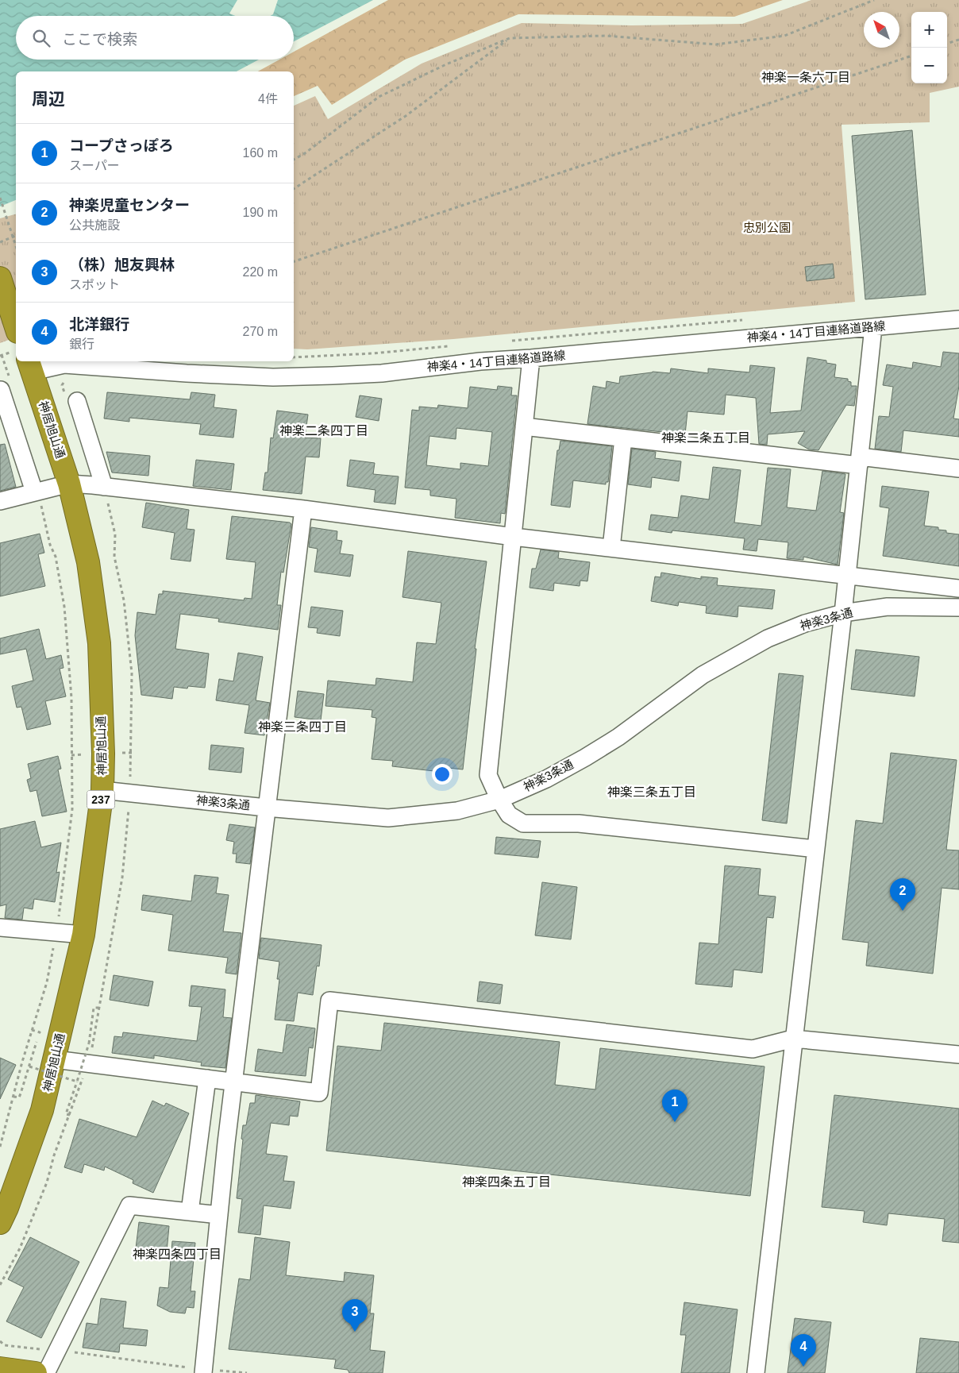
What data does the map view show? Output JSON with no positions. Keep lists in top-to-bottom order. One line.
{"streets":{"highway":["神居旭山通","237"],"street":["神楽4・14丁目連絡道路線","神楽3条通"]},"crossings":[["神楽4・14丁目連絡道路線","神居旭山通"],["神居旭山通","神楽3条通"]],"districts":["神楽一条六丁目","神楽二条四丁目","神楽二条五丁目","神楽三条四丁目","神楽三条五丁目","神楽四条五丁目","神楽四条四丁目"],"parks":["忠別公園"],"north":"top left","page":{"map_buttons":["+","−"],"search":"ここで検索","heading":["周辺","4件"],"list":[{"mark":"1","name":"コープさっぽろ","note":"スーパー","value":"160 m"},{"mark":"2","name":"神楽児童センター","note":"公共施設","value":"190 m"},{"mark":"3","name":"（株）旭友興林","note":"スポット","value":"220 m"},{"mark":"4","name":"北洋銀行","note":"銀行","value":"270 m"}],"pins":["2","1","3","4"]}}
